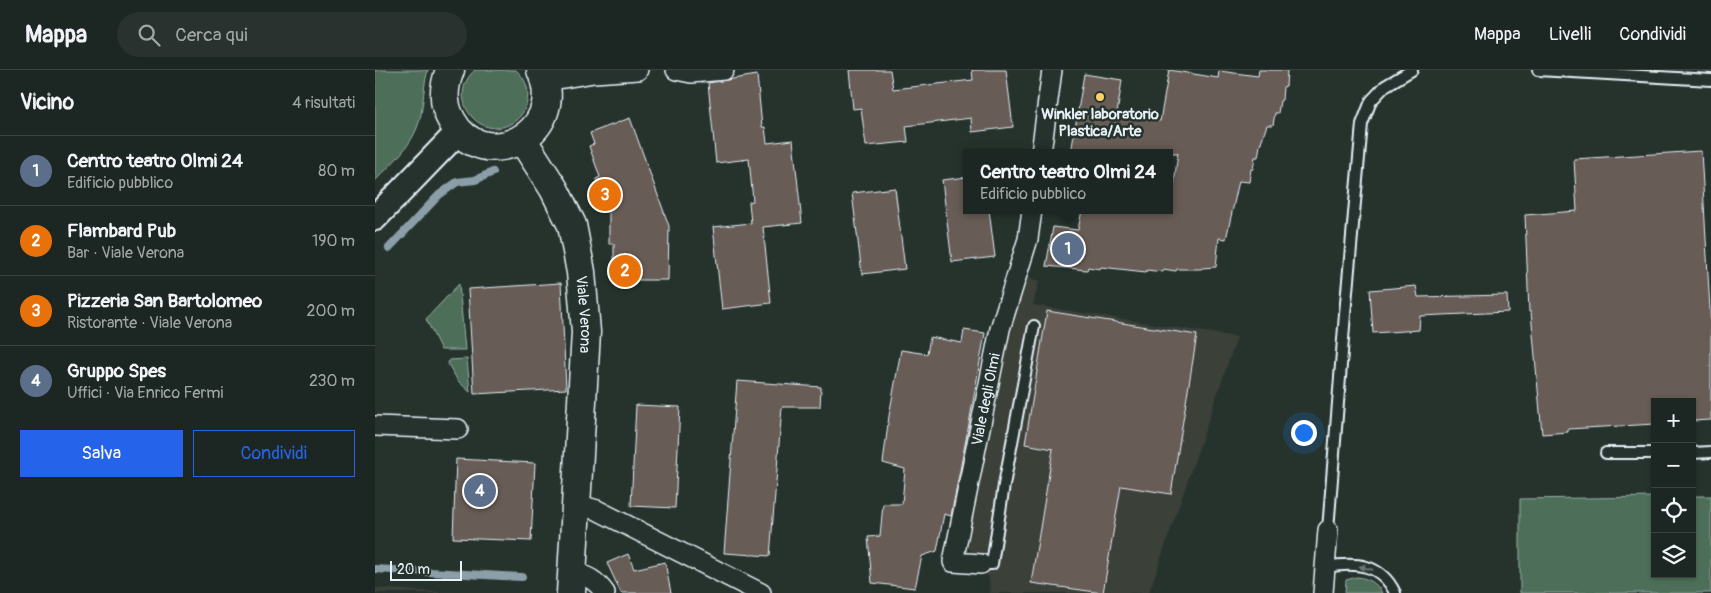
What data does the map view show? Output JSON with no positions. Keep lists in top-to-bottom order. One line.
{"streets":{"main road":["Viale Verona"],"street":["Viale degli Olmi"]},"places":["Winkler laboratorio Plastica/Arte"],"scale_bar":"20 m","page":{"header":"Mappa","search":"Cerca qui","nav":["Mappa","Livelli","Condividi"],"heading":["Vicino","4 risultati"],"list":[{"mark":"1","name":"Centro teatro Olmi 24","note":"Edificio pubblico","value":"80 m"},{"mark":"2","name":"Flambard Pub","note":"Bar · Viale Verona","value":"190 m"},{"mark":"3","name":"Pizzeria San Bartolomeo","note":"Ristorante · Viale Verona","value":"200 m"},{"mark":"4","name":"Gruppo Spes","note":"Uffici · Via Enrico Fermi","value":"230 m"}],"popup":["Centro teatro Olmi 24","Edificio pubblico"],"pins":["3","1","2","4"],"map_buttons":["+","−"],"buttons":["Salva","Condividi"],"scale":"20 m"}}
